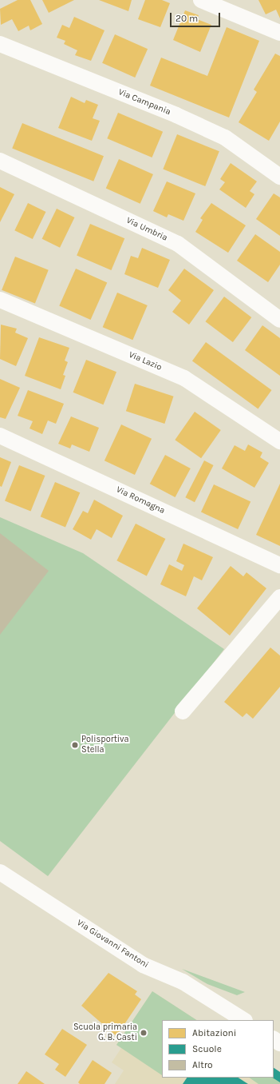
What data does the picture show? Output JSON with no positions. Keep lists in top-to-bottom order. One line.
{"streets":{"street":["Via Campania","Via Umbria","Via Lazio","Via Romagna","Via Giovanni Fantoni"]},"places":["Polisportiva Stella","Scuola primaria G. B. Casti"],"legend":["Abitazioni","Scuole","Altro"],"scale_bar":"20 m"}
